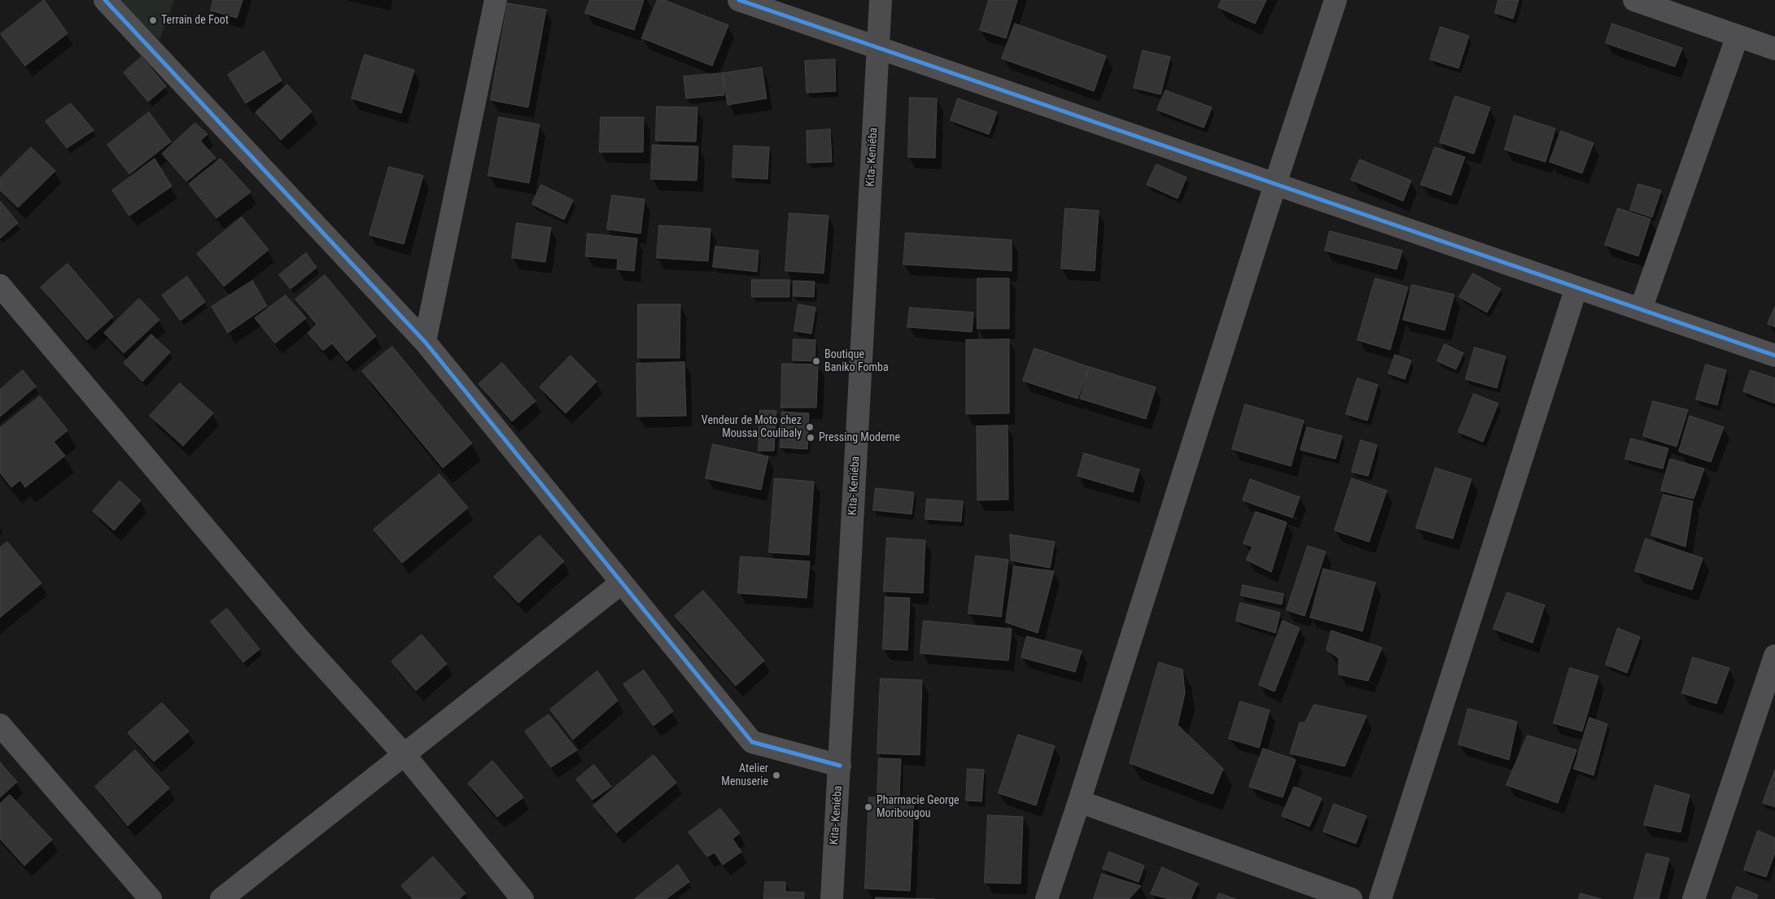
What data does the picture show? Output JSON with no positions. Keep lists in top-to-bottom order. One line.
{"streets":{"main road":["Kita- Keniéba"]},"places":["Terrain de Foot","Boutique Baniko Fomba","Vendeur de Moto chez Moussa Coulibaly","Pressing Moderne","Atelier Menuserie","Pharmacie George Moribougou"]}
